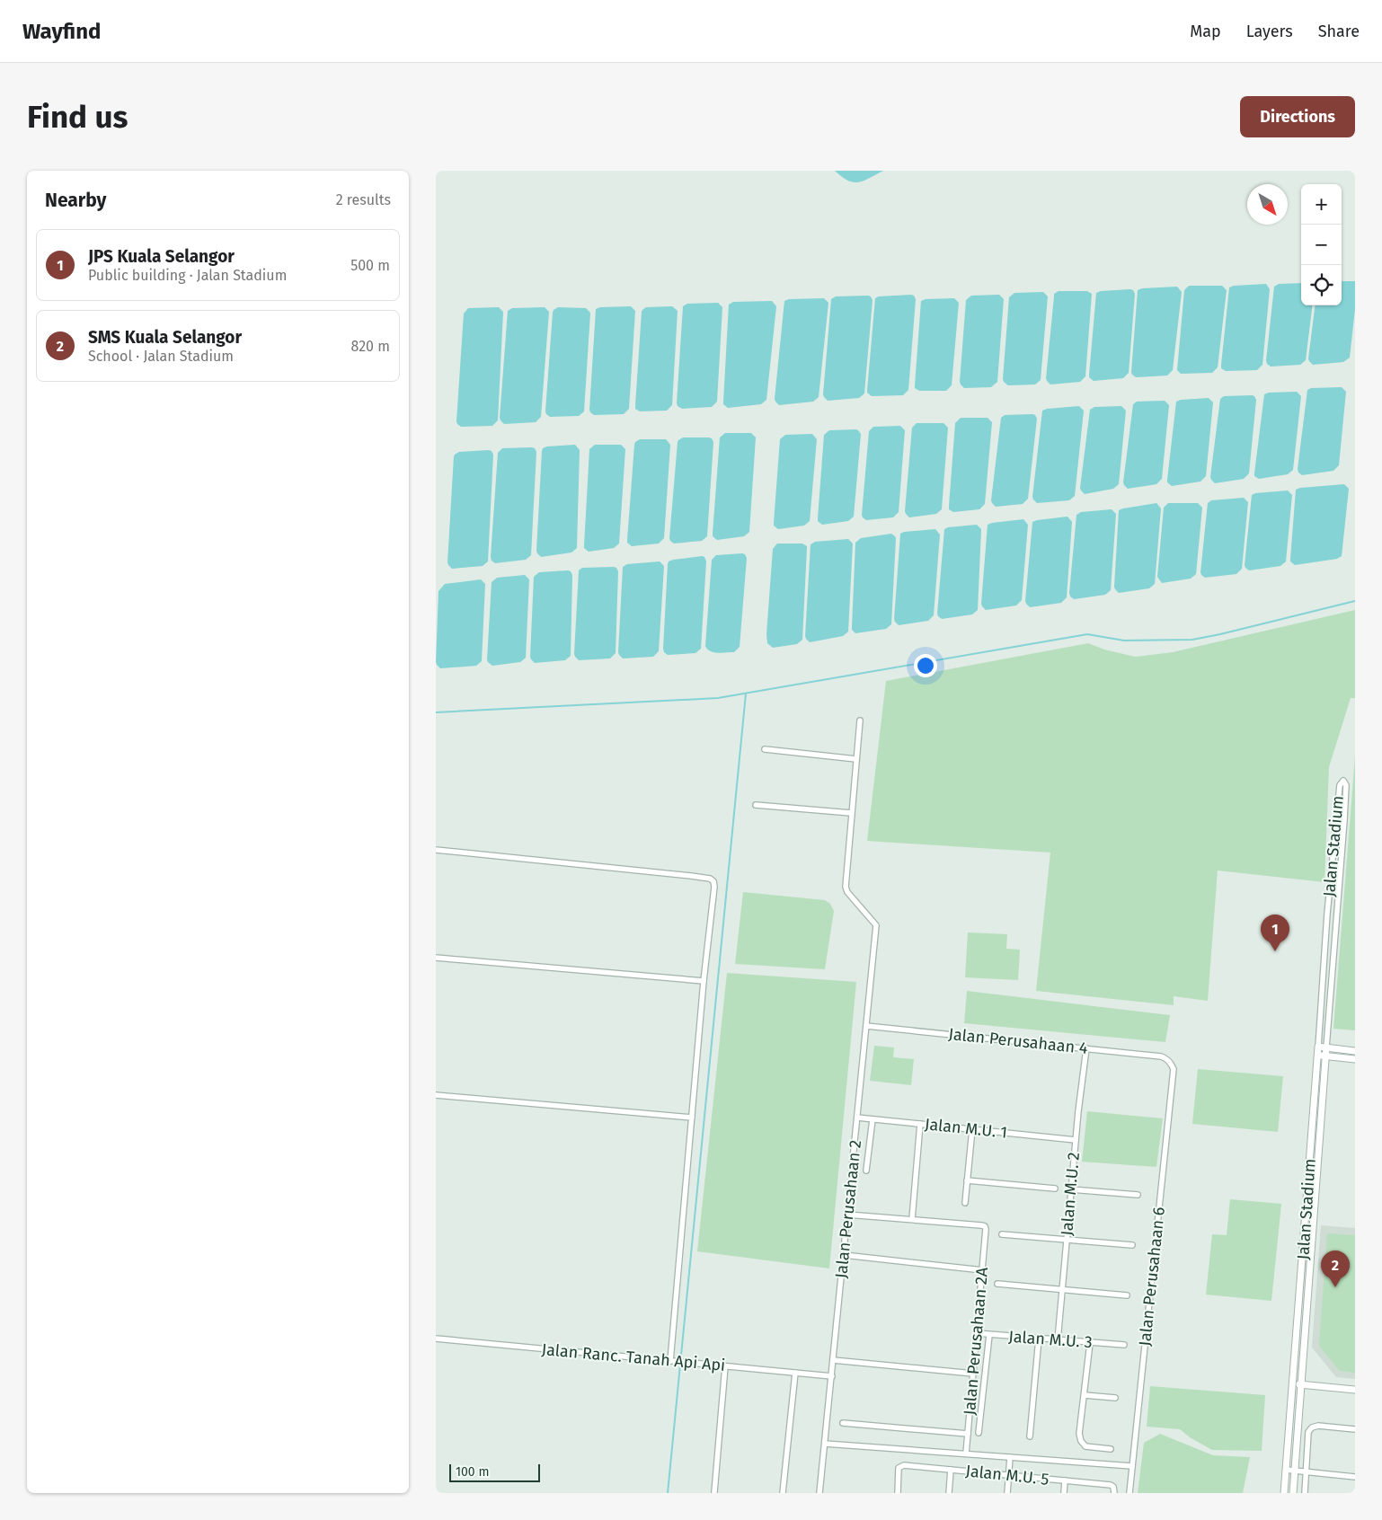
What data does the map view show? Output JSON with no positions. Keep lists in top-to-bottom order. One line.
{"streets":{"street":["Jalan Stadium","Jalan Perusahaan 4","Jalan M.U. 1","Jalan M.U. 2","Jalan Perusahaan 2","Jalan Perusahaan 6","Jalan M.U. 3","Jalan Perusahaan 2A","Jalan Ranc. Tanah Api Api","Jalan M.U. 5"]},"crossings":[["Jalan Perusahaan 4","Jalan M.U. 2"],["Jalan Perusahaan 4","Jalan Perusahaan 2"],["Jalan Perusahaan 4","Jalan Perusahaan 6"],["Jalan M.U. 1","Jalan M.U. 2"],["Jalan M.U. 1","Jalan Perusahaan 2"],["Jalan M.U. 2","Jalan M.U. 3"],["Jalan Perusahaan 2","Jalan Ranc. Tanah Api Api"],["Jalan M.U. 3","Jalan Perusahaan 2A"]],"scale_bar":"100 m","north":"bottom right","page":{"header":"Wayfind","nav":["Map","Layers","Share"],"buttons":"Directions","title":"Find us","heading":["Nearby","2 results"],"map_buttons":["+","−"],"list":[{"mark":"1","name":"JPS Kuala Selangor","note":"Public building · Jalan Stadium","value":"500 m"},{"mark":"2","name":"SMS Kuala Selangor","note":"School · Jalan Stadium","value":"820 m"}],"pins":["1","2"],"scale":"100 m"}}
